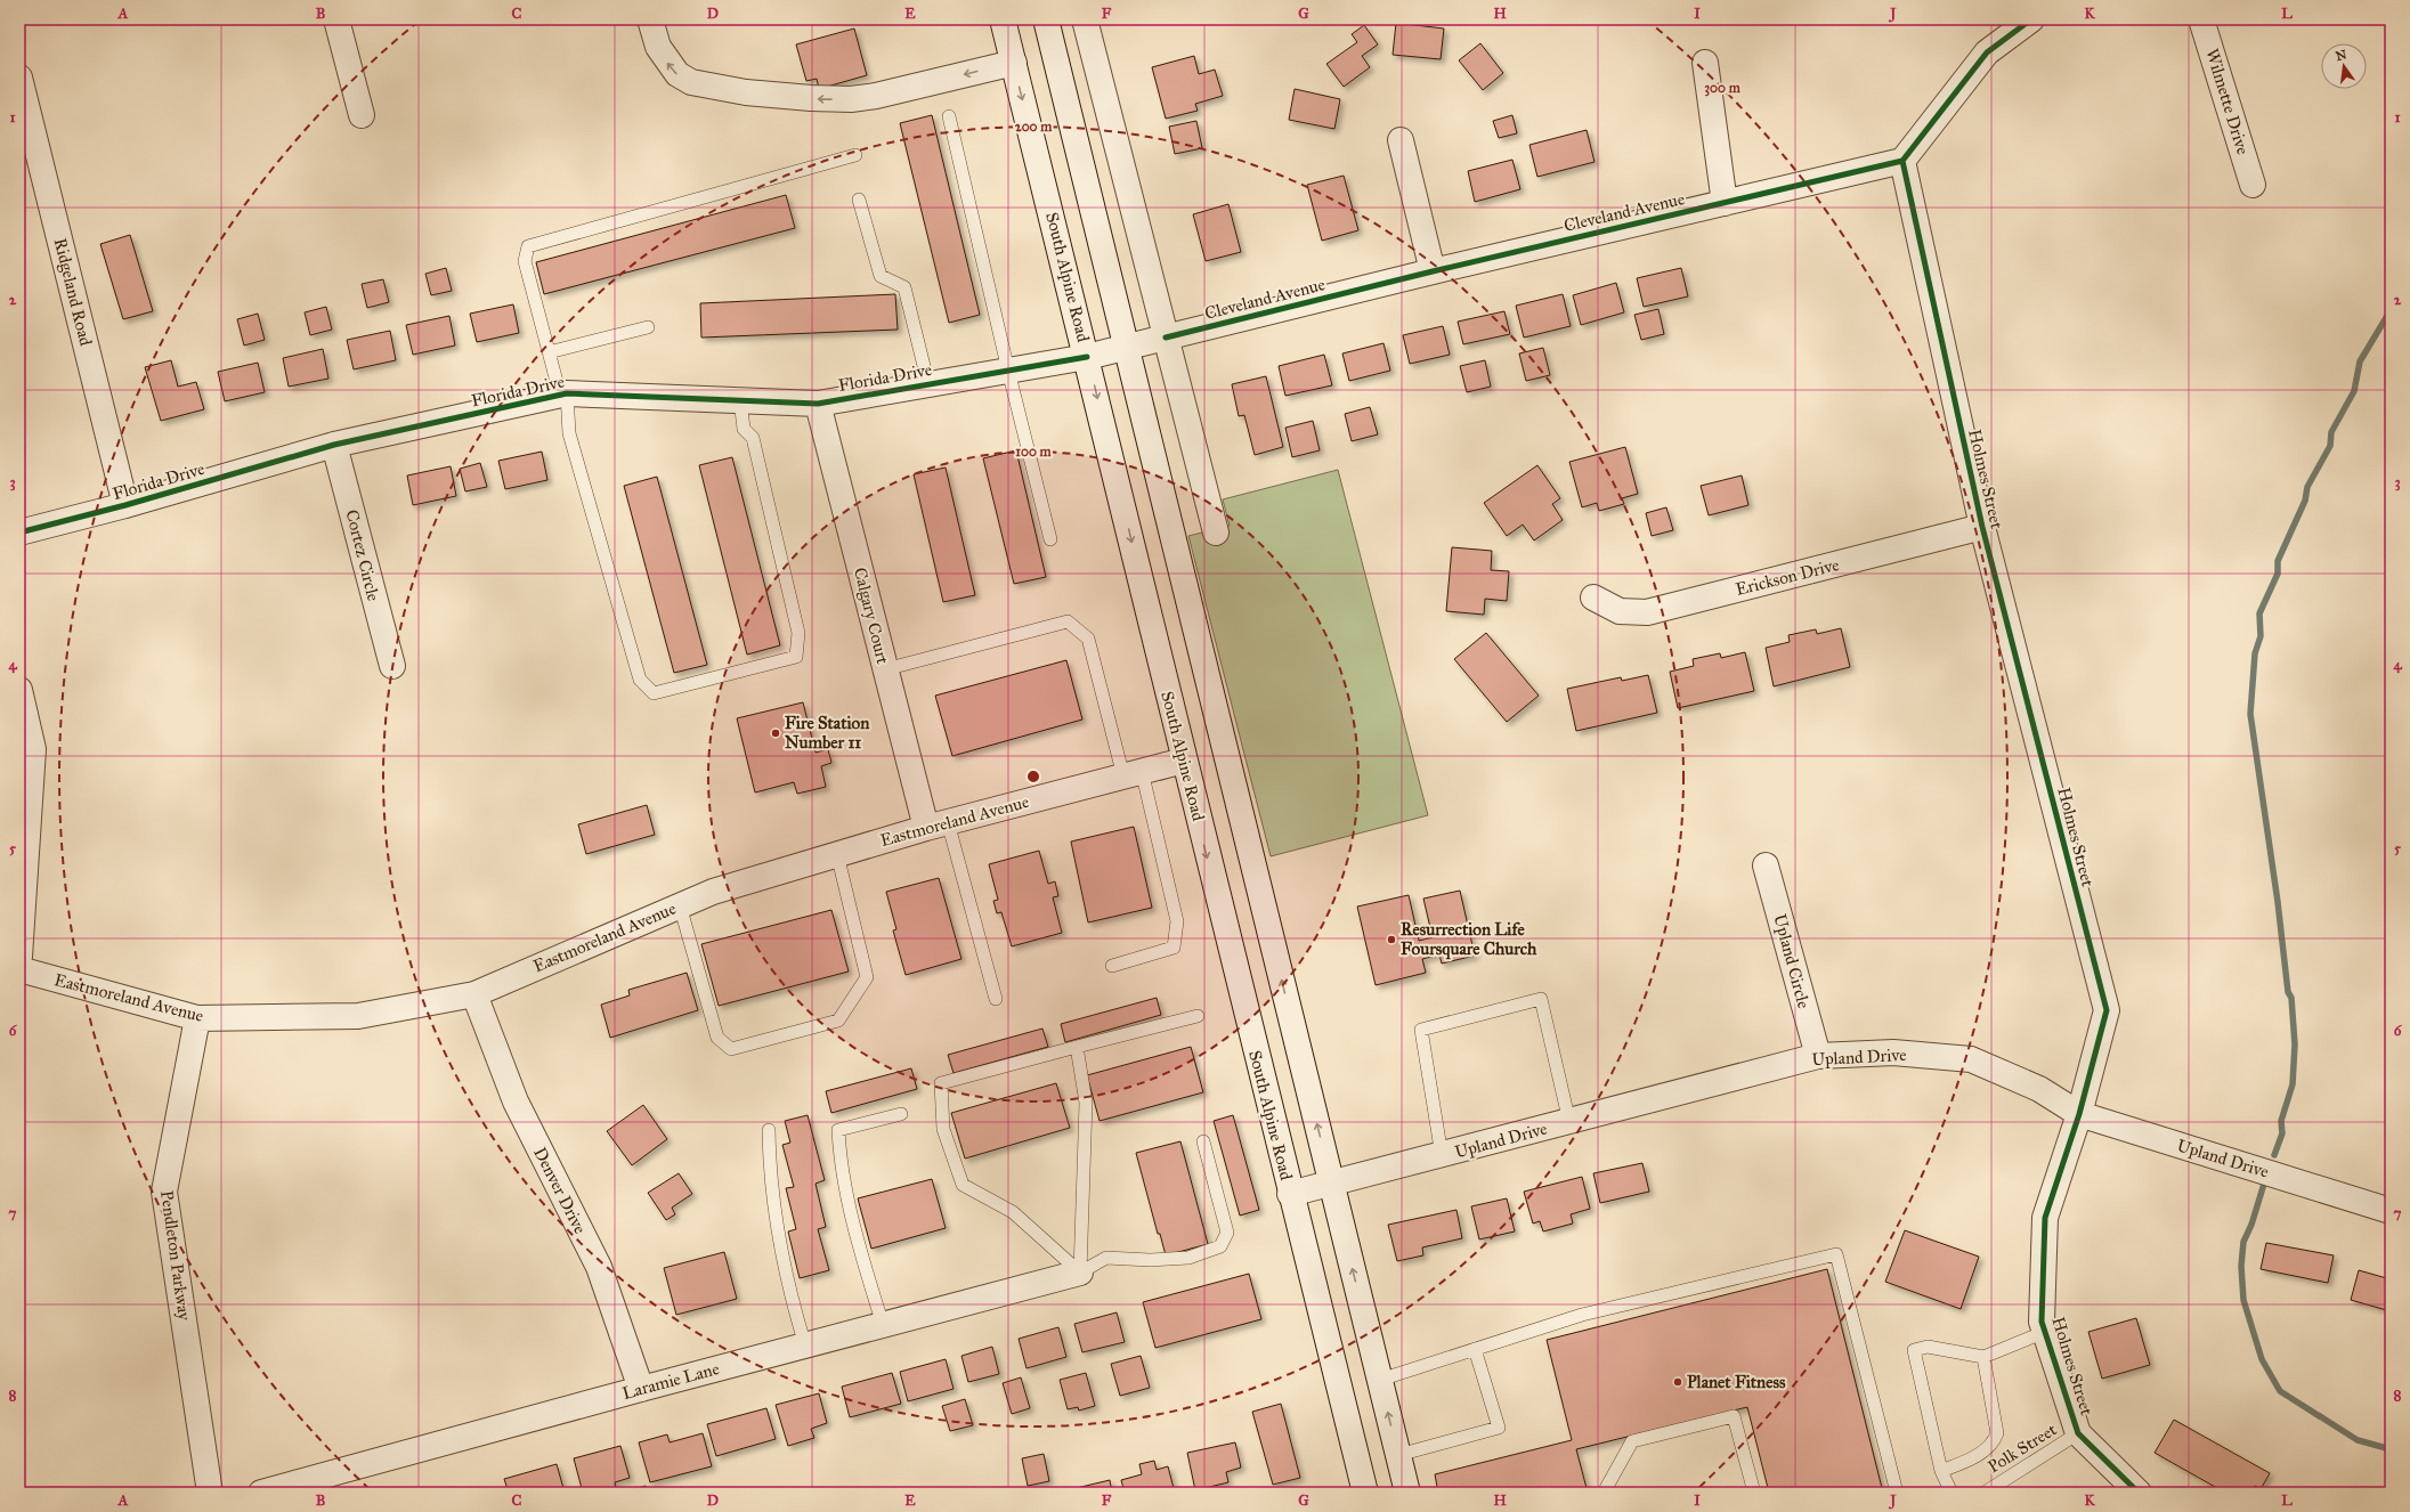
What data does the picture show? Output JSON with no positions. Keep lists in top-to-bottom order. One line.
{"streets":{"street":["Wilmette Drive","Cleveland Avenue","South Alpine Road","Ridgeland Road","Florida Drive","Holmes Street","Cortez Circle","Erickson Drive","Calgary Court","Eastmoreland Avenue","Upland Circle","Upland Drive","Denver Drive","Pendleton Parkway","Laramie Lane"],"lane":["Polk Street"]},"crossings":[["Cleveland Avenue","South Alpine Road"],["Cleveland Avenue","Florida Drive"],["Cleveland Avenue","Holmes Street"],["South Alpine Road","Florida Drive"],["South Alpine Road","Eastmoreland Avenue"],["South Alpine Road","Upland Drive"],["Ridgeland Road","Florida Drive"],["Florida Drive","Cortez Circle"],["Florida Drive","Calgary Court"],["Holmes Street","Erickson Drive"],["Holmes Street","Upland Drive"],["Holmes Street","Polk Street"],["Calgary Court","Eastmoreland Avenue"],["Eastmoreland Avenue","Denver Drive"],["Eastmoreland Avenue","Pendleton Parkway"],["Upland Circle","Upland Drive"],["Denver Drive","Laramie Lane"]],"places":["Fire Station Number 11","Resurrection Life Foursquare Church","Planet Fitness"],"north":"top","grid":{"columns":["A","B","C","D","E","F","G","H","I","J","K","L"],"rows":["1","2","3","4","5","6","7","8"]},"rings":["300 m","200 m","100 m"]}
